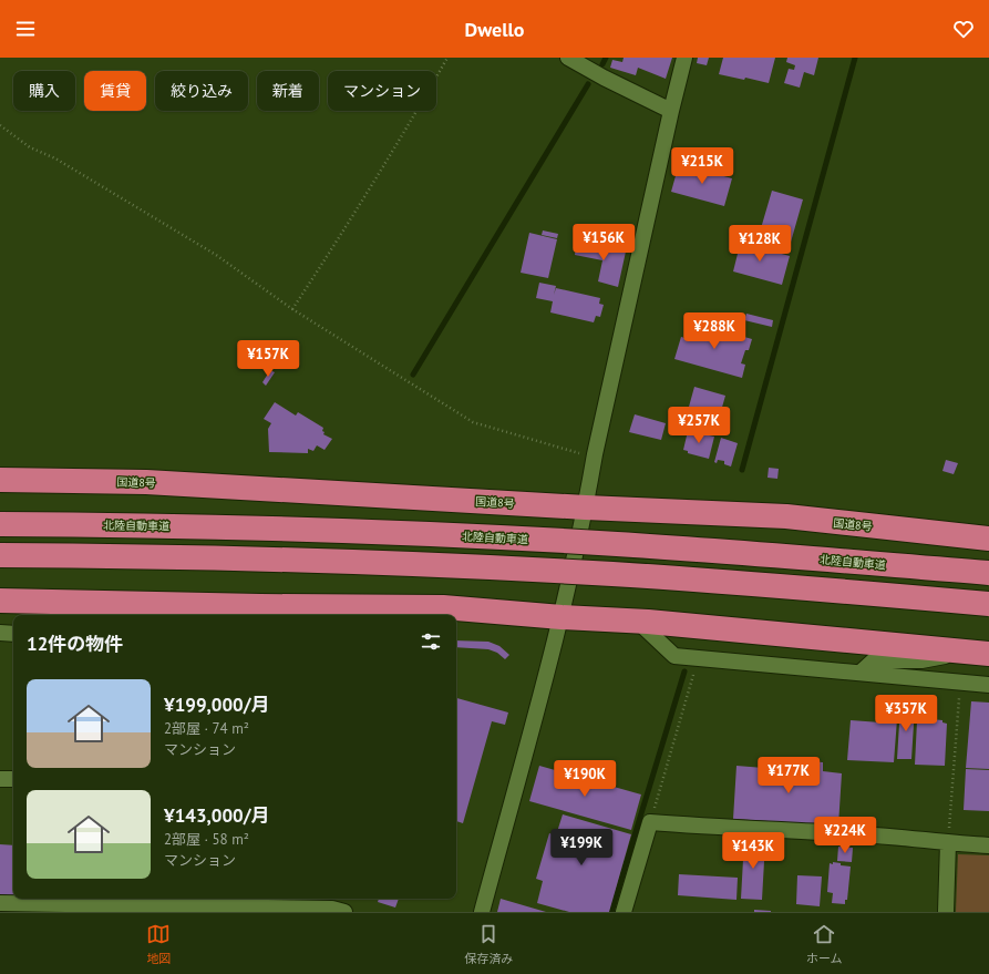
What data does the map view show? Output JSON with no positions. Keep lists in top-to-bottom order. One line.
{"streets":{"highway":["国道8号","北陸自動車道"]},"page":{"header":"Dwello","chip":["購入","賃貸","絞り込み","新着","マンション"],"price":["¥215K","¥156K","¥128K","¥288K","¥157K","¥257K","¥357K","¥177K","¥190K","¥224K","¥199K","¥143K"],"heading":"12件の物件","list":[{"name":"¥199,000/月","note":"2部屋 · 74 m² · マンション"},{"name":"¥143,000/月","note":"2部屋 · 58 m² · マンション"}],"tabs":["地図","保存済み","ホーム"]}}
